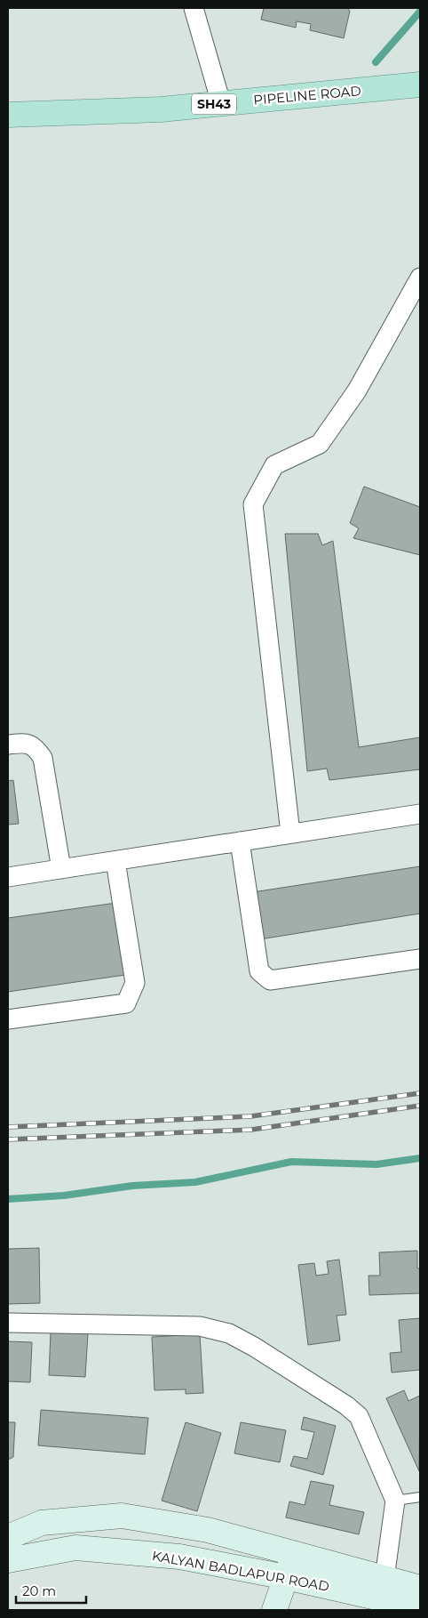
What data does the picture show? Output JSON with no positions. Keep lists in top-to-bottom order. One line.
{"streets":{"main road":["PIPELINE ROAD","SH43","KALYAN BADLAPUR ROAD"]},"scale_bar":"20 m"}
